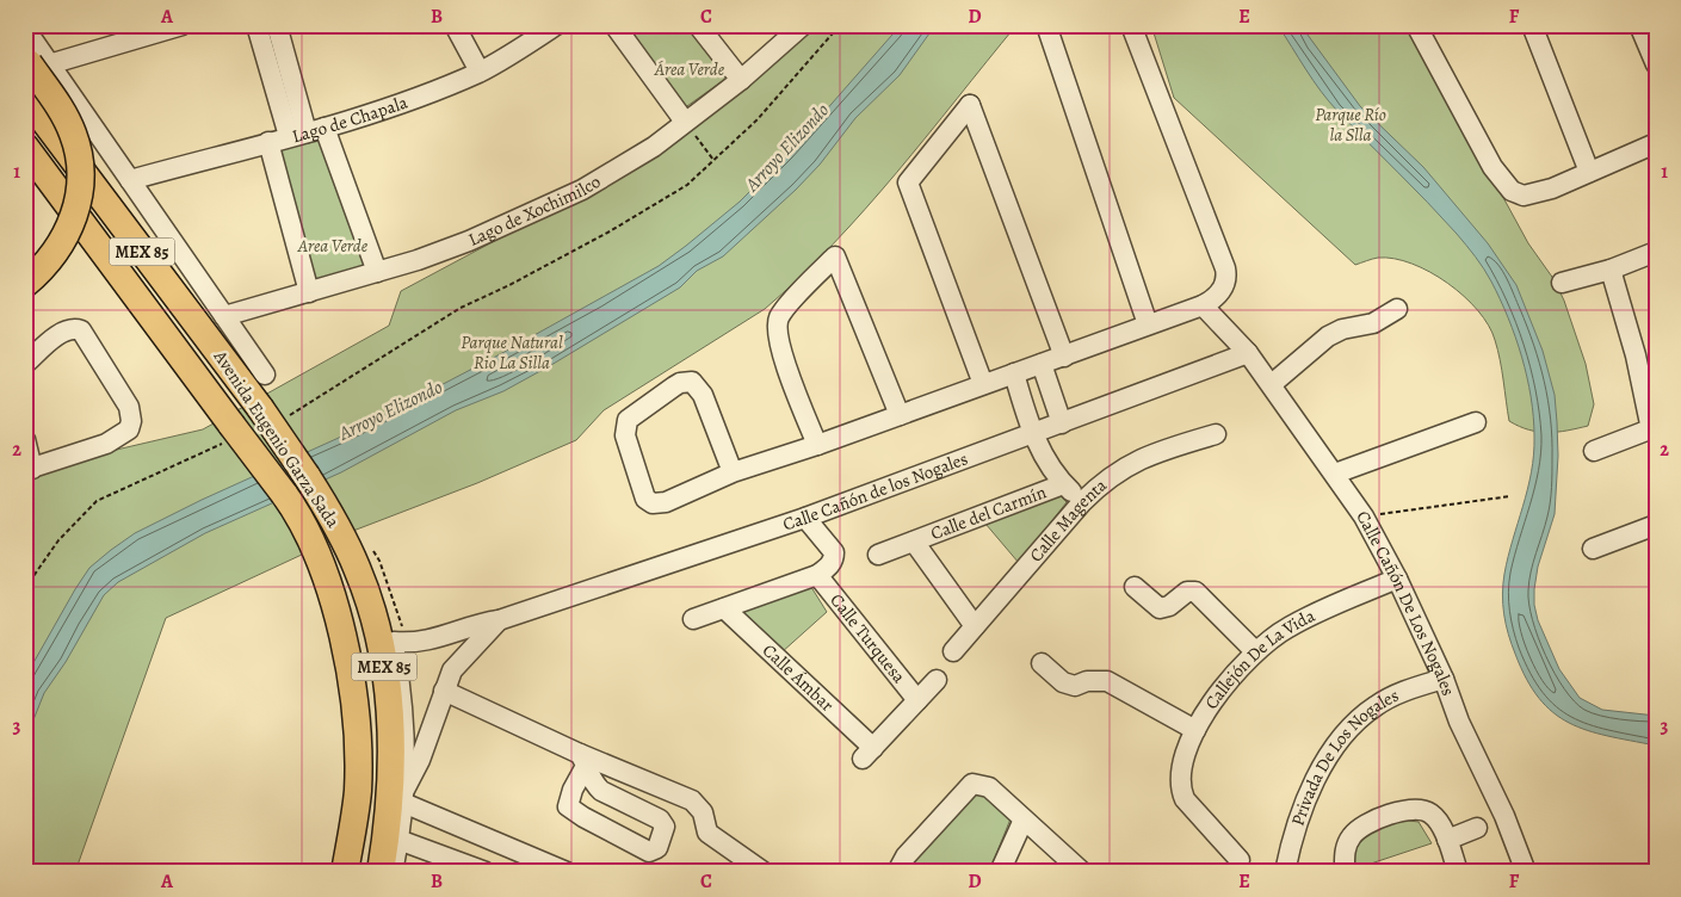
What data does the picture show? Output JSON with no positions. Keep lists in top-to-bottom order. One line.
{"streets":{"highway":["MEX 85","Avenida Eugenio Garza Sada"],"street":["Lago de Chapala","Lago de Xochimilco","Calle Cañón de los Nogales","Calle del Carmín","Calle Magenta","Calle Cañón De Los Nogales","Calle Turquesa","Callejón De La Vida","Calle Ámbar","Privada De Los Nogales"]},"crossings":[["Calle Cañón de los Nogales","Calle Cañón De Los Nogales"],["Calle Cañón de los Nogales","Calle Turquesa"],["Calle Cañón De Los Nogales","Callejón De La Vida"],["Calle Cañón De Los Nogales","Privada De Los Nogales"],["Calle Turquesa","Calle Ámbar"]],"water":["Arroyo Elizondo"],"parks":["Área Verde","Parque Río la Slla","Area Verde","Parque Natural Rio La Silla"],"grid":{"columns":["A","B","C","D","E","F"],"rows":["1","2","3"]}}
